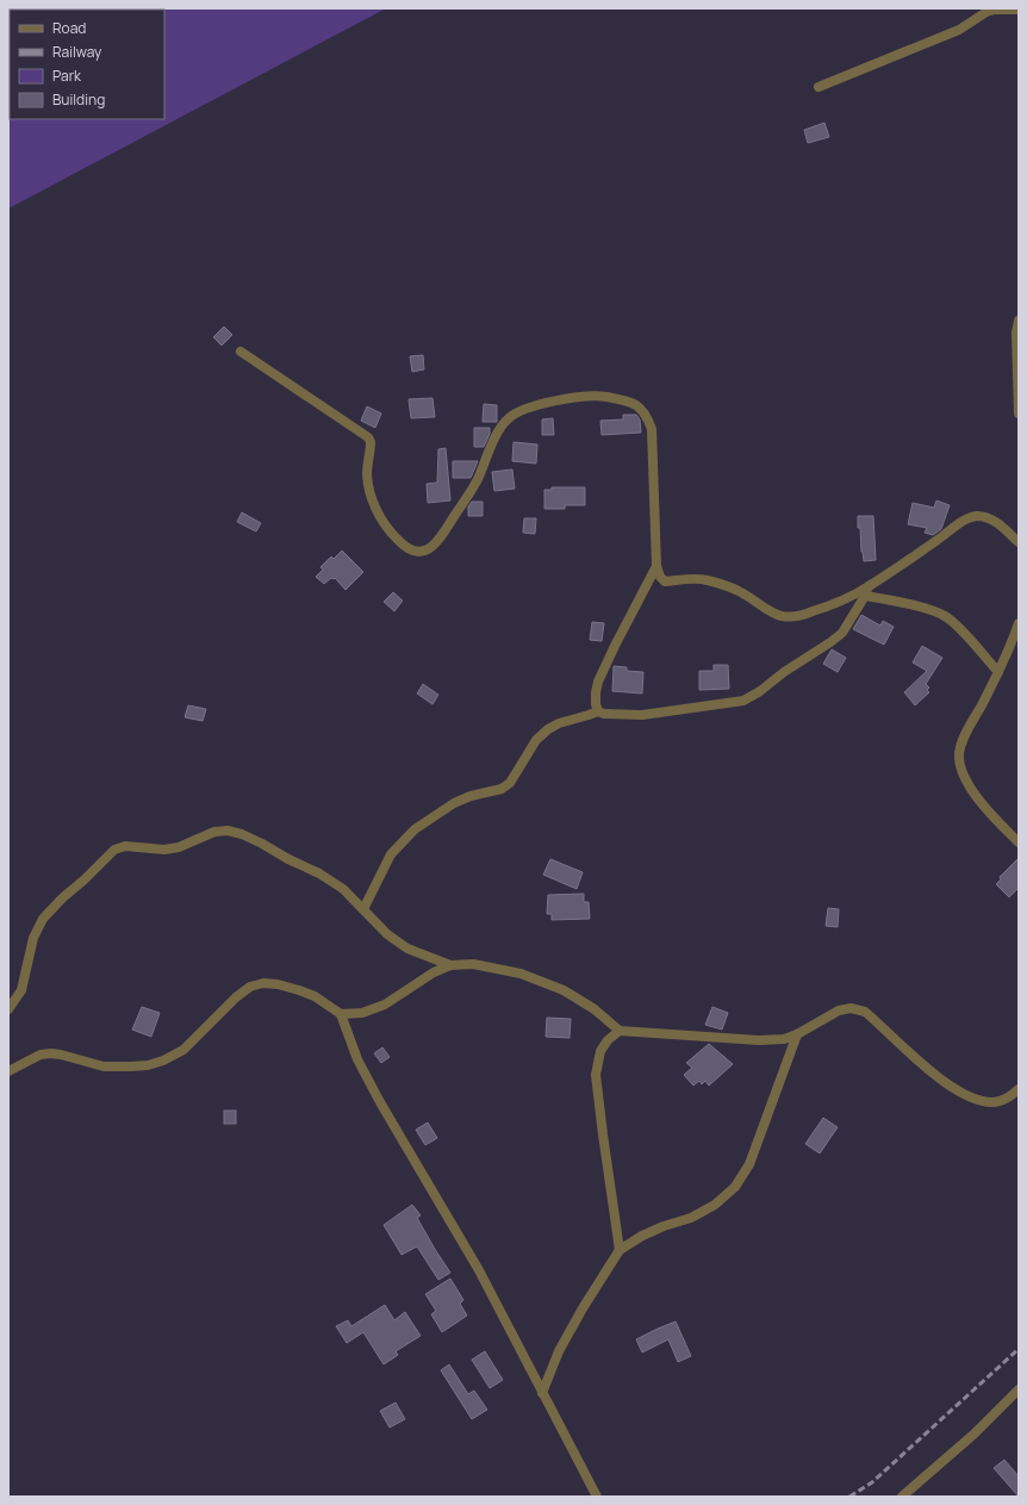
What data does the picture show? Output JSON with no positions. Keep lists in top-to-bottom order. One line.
{"legend":["Road","Railway","Park","Building"]}
